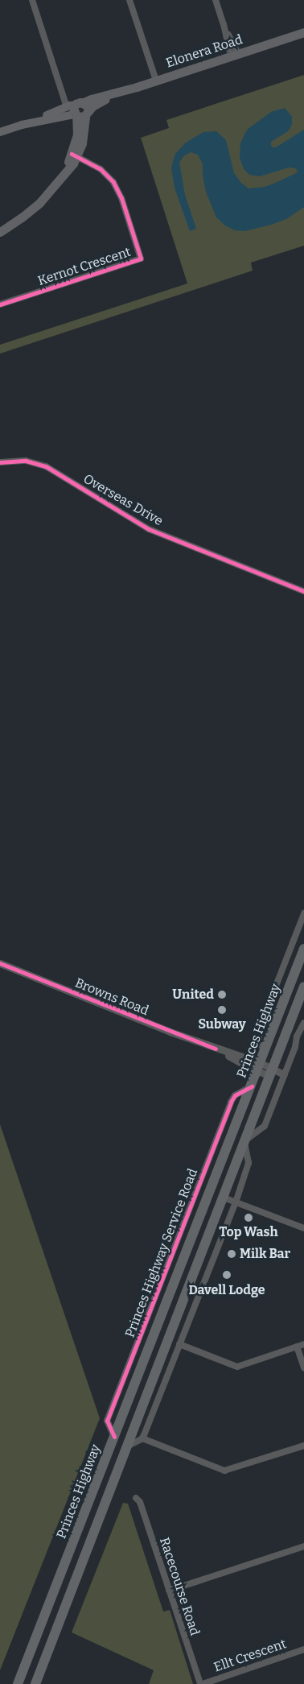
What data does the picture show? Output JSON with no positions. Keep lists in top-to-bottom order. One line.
{"streets":{"highway":["Princes Highway"],"main road":["Elonera Road"],"street":["Kernot Crescent","Overseas Drive","Browns Road","Princes Highway Service Road","Racecourse Road","Ellt Crescent"]},"crossings":[["Browns Road","Princes Highway"],["Princes Highway","Princes Highway Service Road"]],"places":["United","Subway","Top Wash","Milk Bar","Davell Lodge"]}
